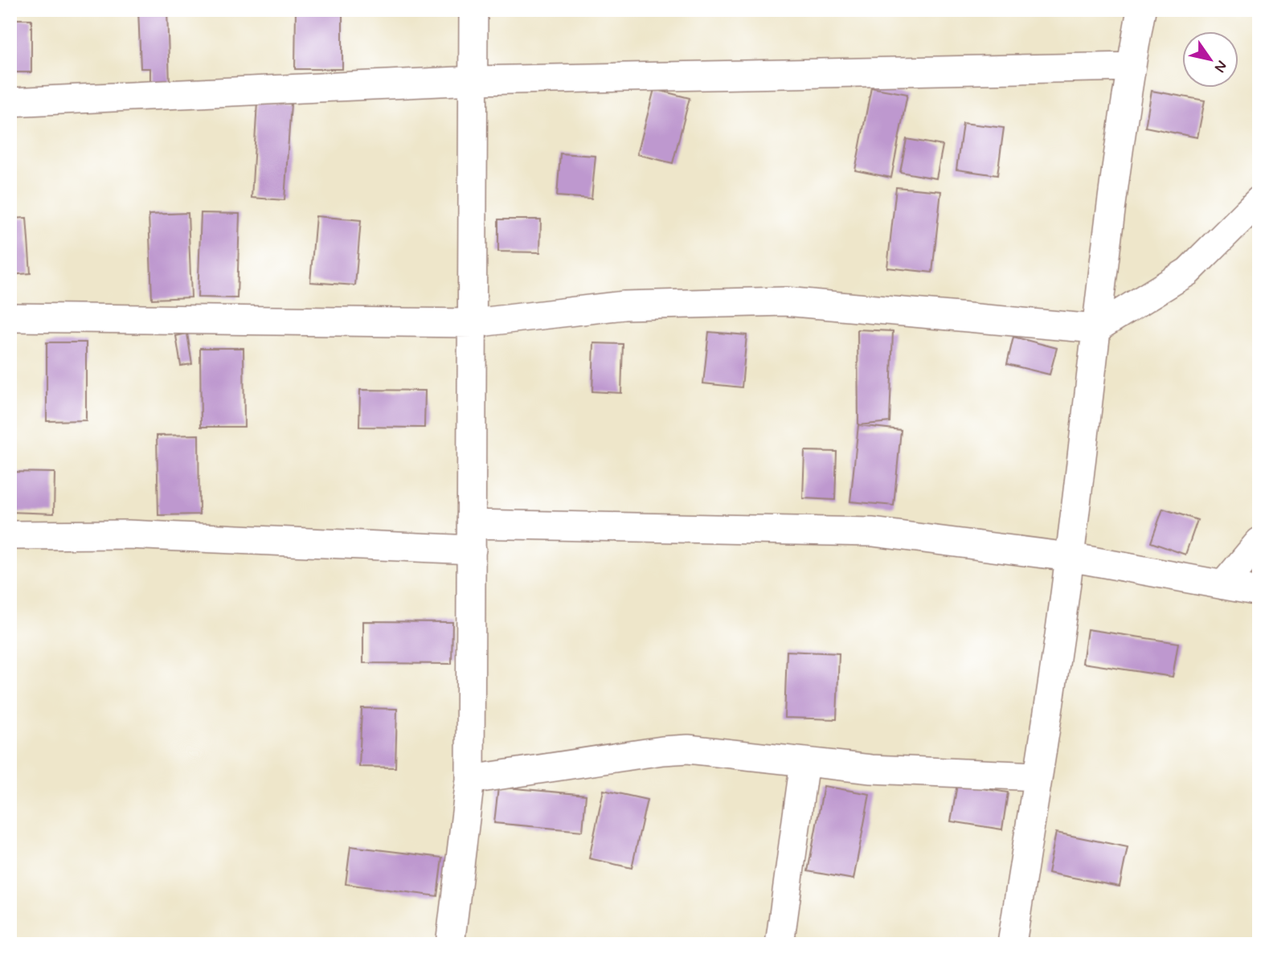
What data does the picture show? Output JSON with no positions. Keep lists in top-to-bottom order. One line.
{"north":"bottom right"}
